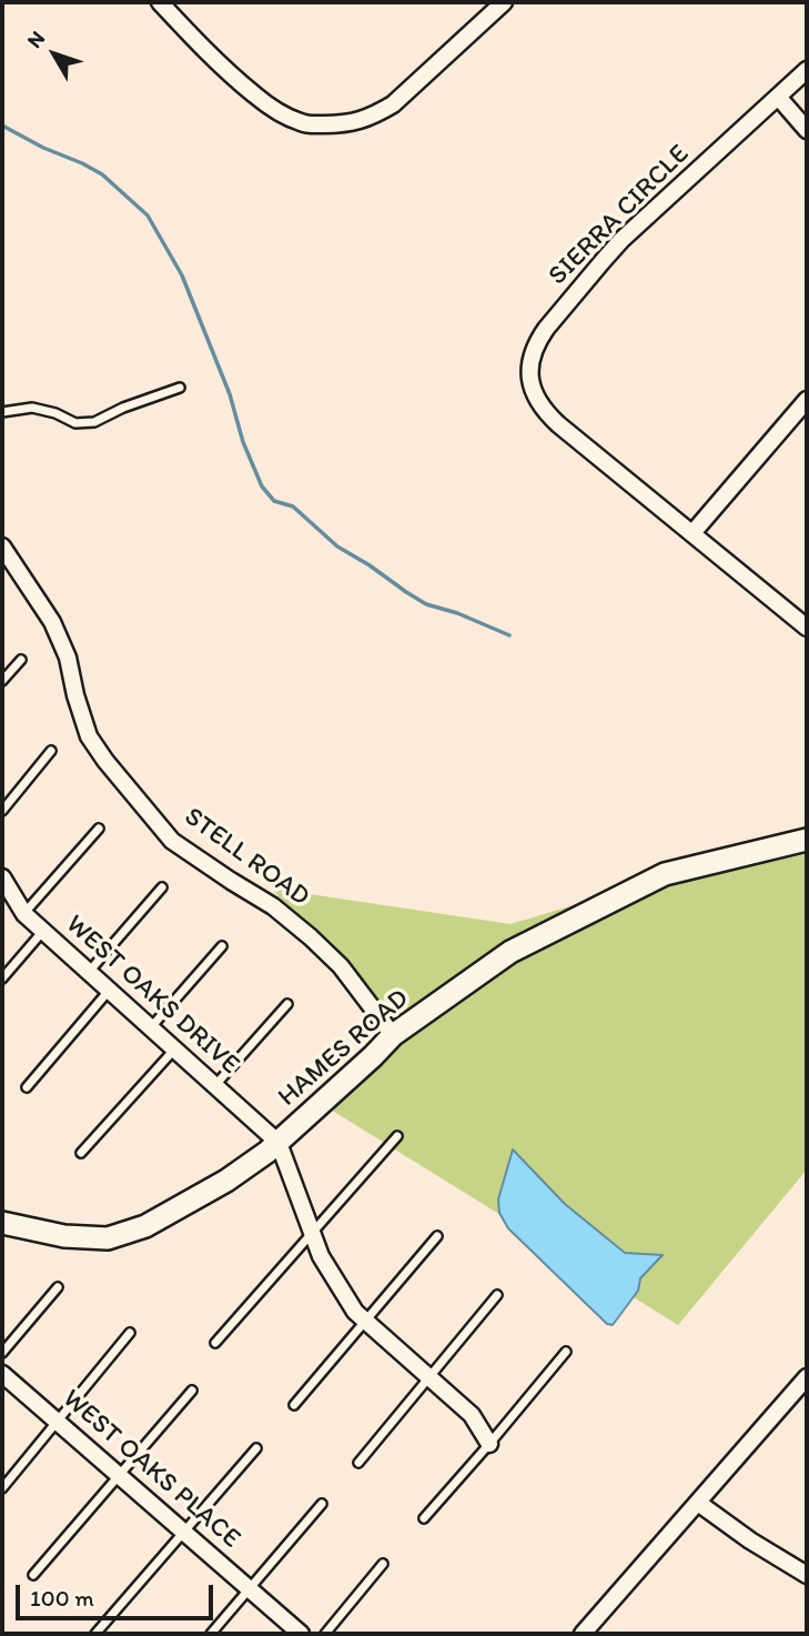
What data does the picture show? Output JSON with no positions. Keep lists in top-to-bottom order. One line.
{"streets":{"street":["SIERRA CIRCLE","STELL ROAD","WEST OAKS DRIVE","HAMES ROAD","WEST OAKS PLACE"]},"crossings":[["STELL ROAD","HAMES ROAD"],["WEST OAKS DRIVE","HAMES ROAD"]],"scale_bar":"100 m","north":"top left"}
